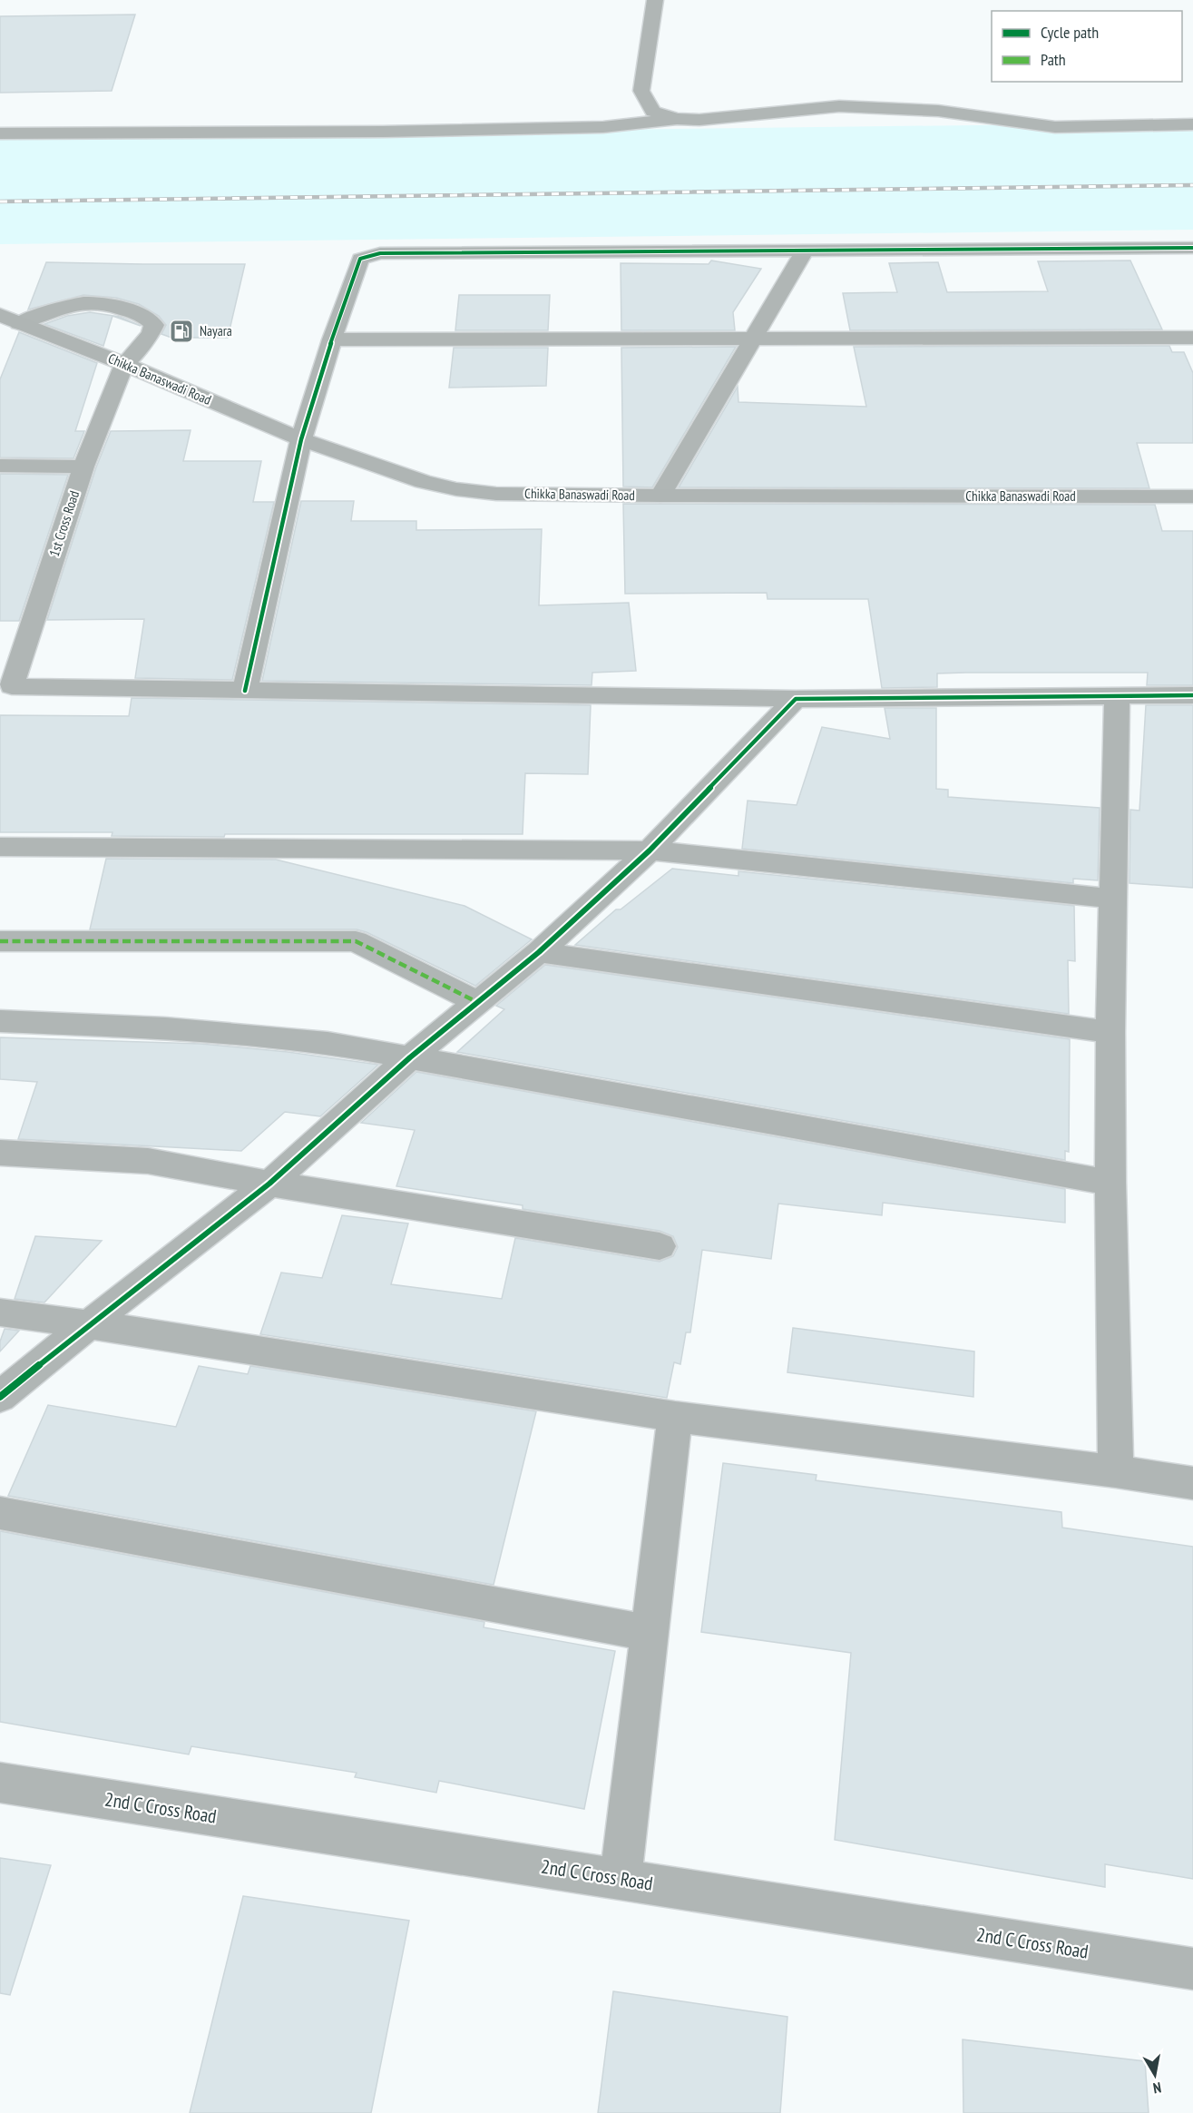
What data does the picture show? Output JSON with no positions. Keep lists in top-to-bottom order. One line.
{"streets":{"main road":["Chikka Banaswadi Road"],"street":["1st Cross Road","2nd C Cross Road"]},"crossings":[["Chikka Banaswadi Road","1st Cross Road"]],"places":{"fuel station":["Nayara"]},"legend":["Cycle path","Path"],"north":"bottom"}
